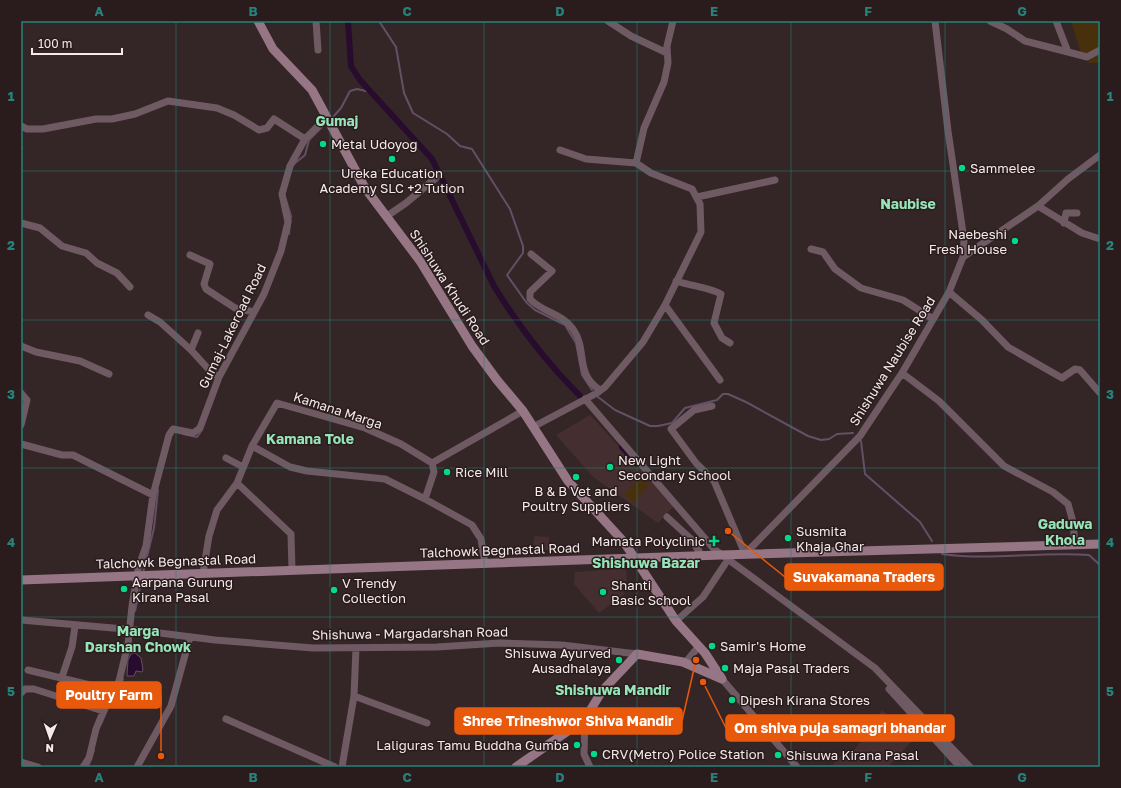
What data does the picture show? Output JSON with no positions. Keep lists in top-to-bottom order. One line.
{"streets":{"main road":["Shishuwa Khudi Road","Talchowk Begnastal Road"],"street":["Gumaj-Lakeroad Road","Shishuwa Naubise Road","Kamana Marga","Shishuwa - Margadarshan Road"]},"crossings":[["Shishuwa Khudi Road","Gumaj-Lakeroad Road"],["Shishuwa Khudi Road","Talchowk Begnastal Road"],["Gumaj-Lakeroad Road","Talchowk Begnastal Road"],["Gumaj-Lakeroad Road","Shishuwa - Margadarshan Road"],["Shishuwa Naubise Road","Talchowk Begnastal Road"],["Kamana Marga","Talchowk Begnastal Road"]],"districts":["Gumaj","Naubise","Kamana Tole","Gaduwa Khola","Shishuwa Bazar","Marga Darshan Chowk","Shishuwa Mandir"],"places":{"other":["Metal Udoyog","Ureka Education Academy SLC +2 Tution","Sammelee","Naebeshi Fresh House","New Light Secondary School","Rice Mill","B & B Vet and Poultry Suppliers","Suvakamana Traders","Susmita Khaja Ghar","Aarpana Gurung Kirana Pasal","V Trendy Collection","Shanti Basic School","Samir's Home","Shisuwa Ayurved Ausadhalaya","Shree Trineshwor Shiva Mandir","Maja Pasal Traders","Om shiva puja samagri bhandar","Dipesh Kirana Stores","Laliguras Tamu Buddha Gumba","CRV(Metro) Police Station","Shisuwa Kirana Pasal","Poultry Farm"],"health":["Mamata Polyclinic"]},"scale_bar":"100 m","north":"bottom","grid":{"columns":["A","B","C","D","E","F","G"],"rows":["1","2","3","4","5"]}}
